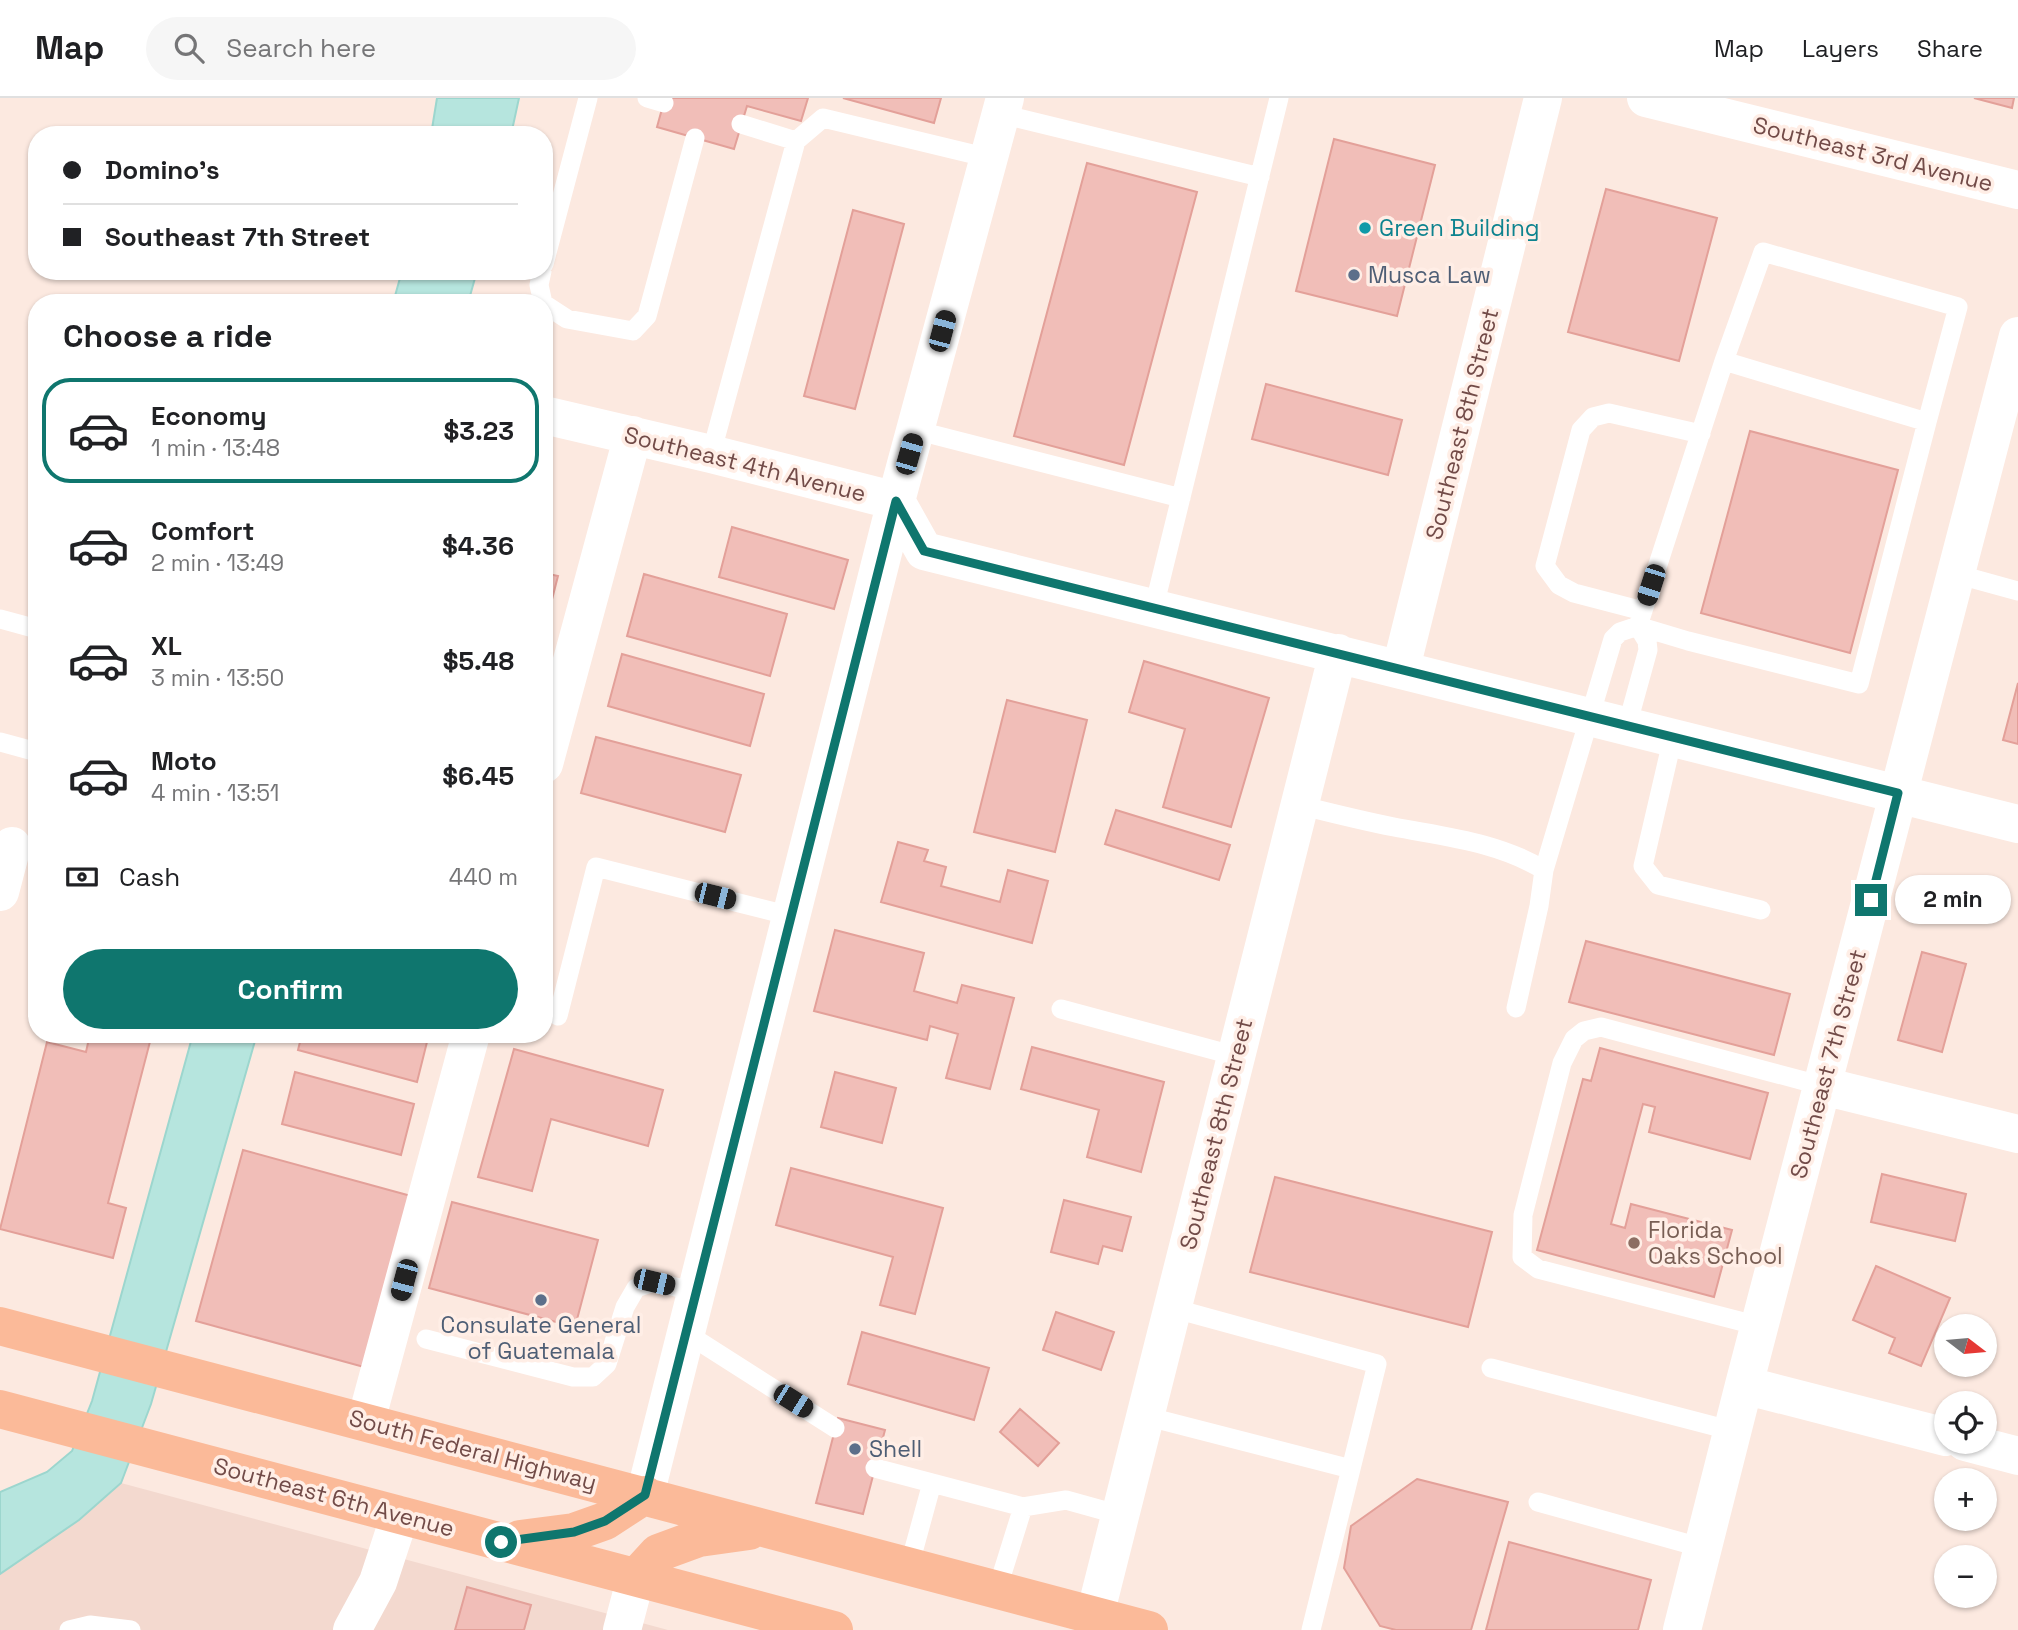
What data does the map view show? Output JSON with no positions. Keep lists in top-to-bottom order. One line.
{"streets":{"main road":["South Federal Highway","Southeast 6th Avenue"],"street":["Southeast 3rd Avenue","Southeast 8th Street","Southeast 4th Avenue","Southeast 7th Street"]},"crossings":[["Southeast 8th Street","Southeast 4th Avenue"],["Southeast 8th Street","South Federal Highway"],["Southeast 4th Avenue","Southeast 7th Street"]],"places":["Green Building","Musca Law","Florida Oaks School","Consulate General of Guatemala","Shell"],"north":"right","page":{"header":"Map","search":"Search here","nav":["Map","Layers","Share"],"banner":["Domino's","Southeast 7th Street"],"heading":"Choose a ride","list":[{"name":"Economy","note":"1 min · 13:48","value":"$3.23"},{"name":"Comfort","note":"2 min · 13:49","value":"$4.36"},{"name":"XL","note":"3 min · 13:50","value":"$5.48"},{"name":"Moto","note":"4 min · 13:51","value":"$6.45"}],"pay":["Cash","440 m"],"bubble":"2 min","buttons":"Confirm","map_buttons":["+","−"]}}
